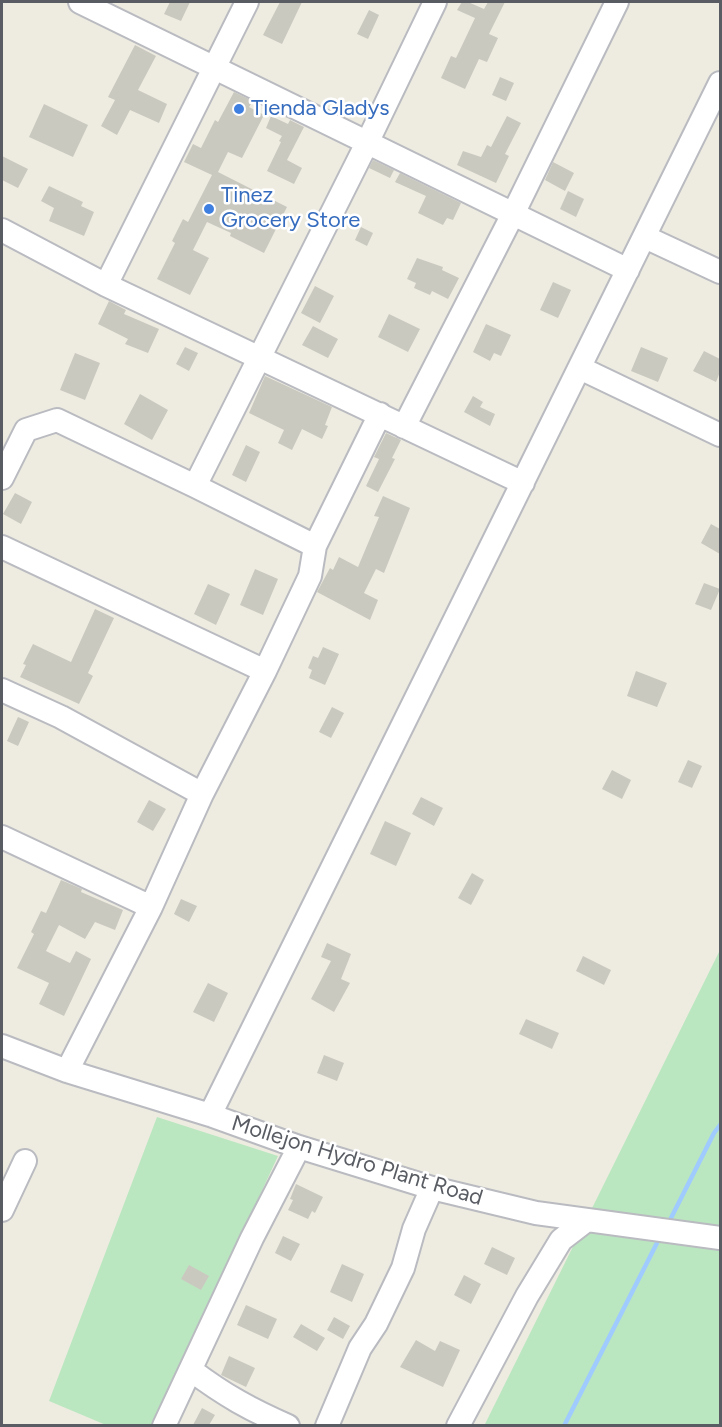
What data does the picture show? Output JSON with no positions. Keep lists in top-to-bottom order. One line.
{"streets":{"street":["Mollejon Hydro Plant Road"]},"places":["Tienda Gladys","Tinez Grocery Store"]}
